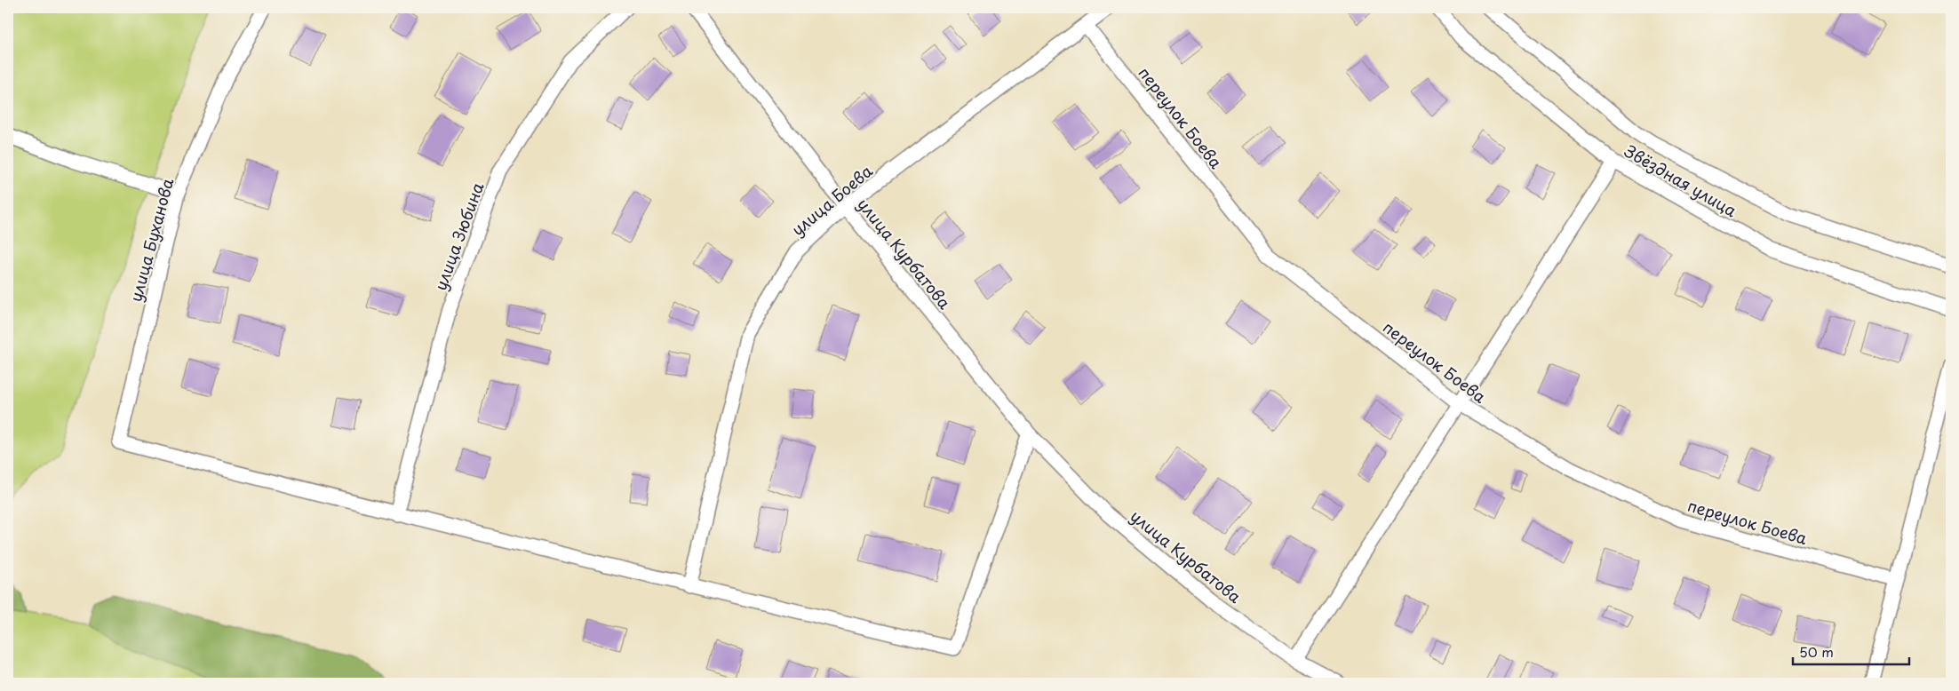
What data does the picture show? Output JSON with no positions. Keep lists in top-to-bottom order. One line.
{"streets":{"street":["переулок Боева","Звёздная улица","улица Боева","улица Зюбина","улица Буханова","улица Курбатова"]},"crossings":[["переулок Боева","улица Боева"],["улица Боева","улица Курбатова"],["улица Зюбина","улица Буханова"]],"scale_bar":"50 m"}
